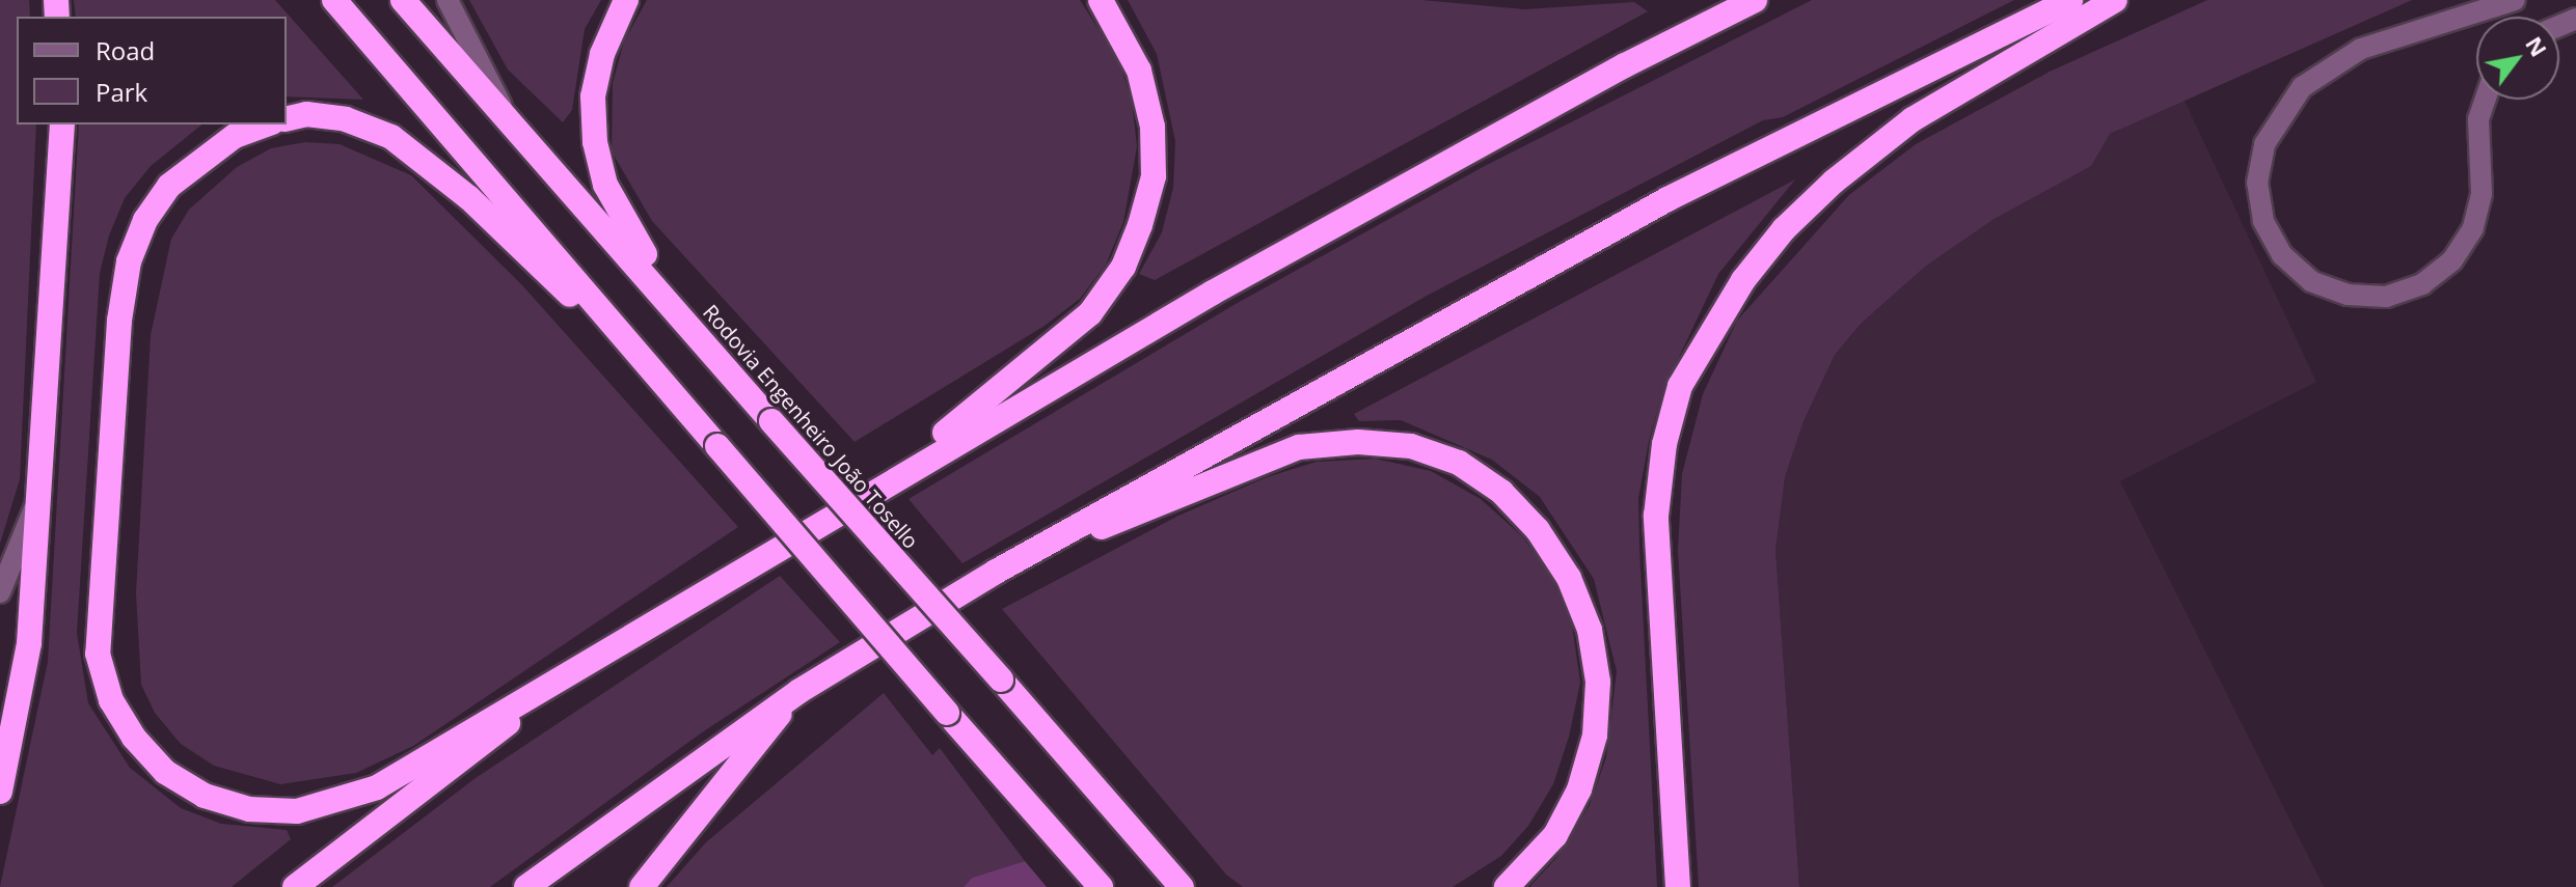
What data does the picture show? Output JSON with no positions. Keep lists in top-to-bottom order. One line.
{"streets":{"highway":["Rodovia Engenheiro João Tosello"]},"legend":["Road","Park"],"north":"top right"}
